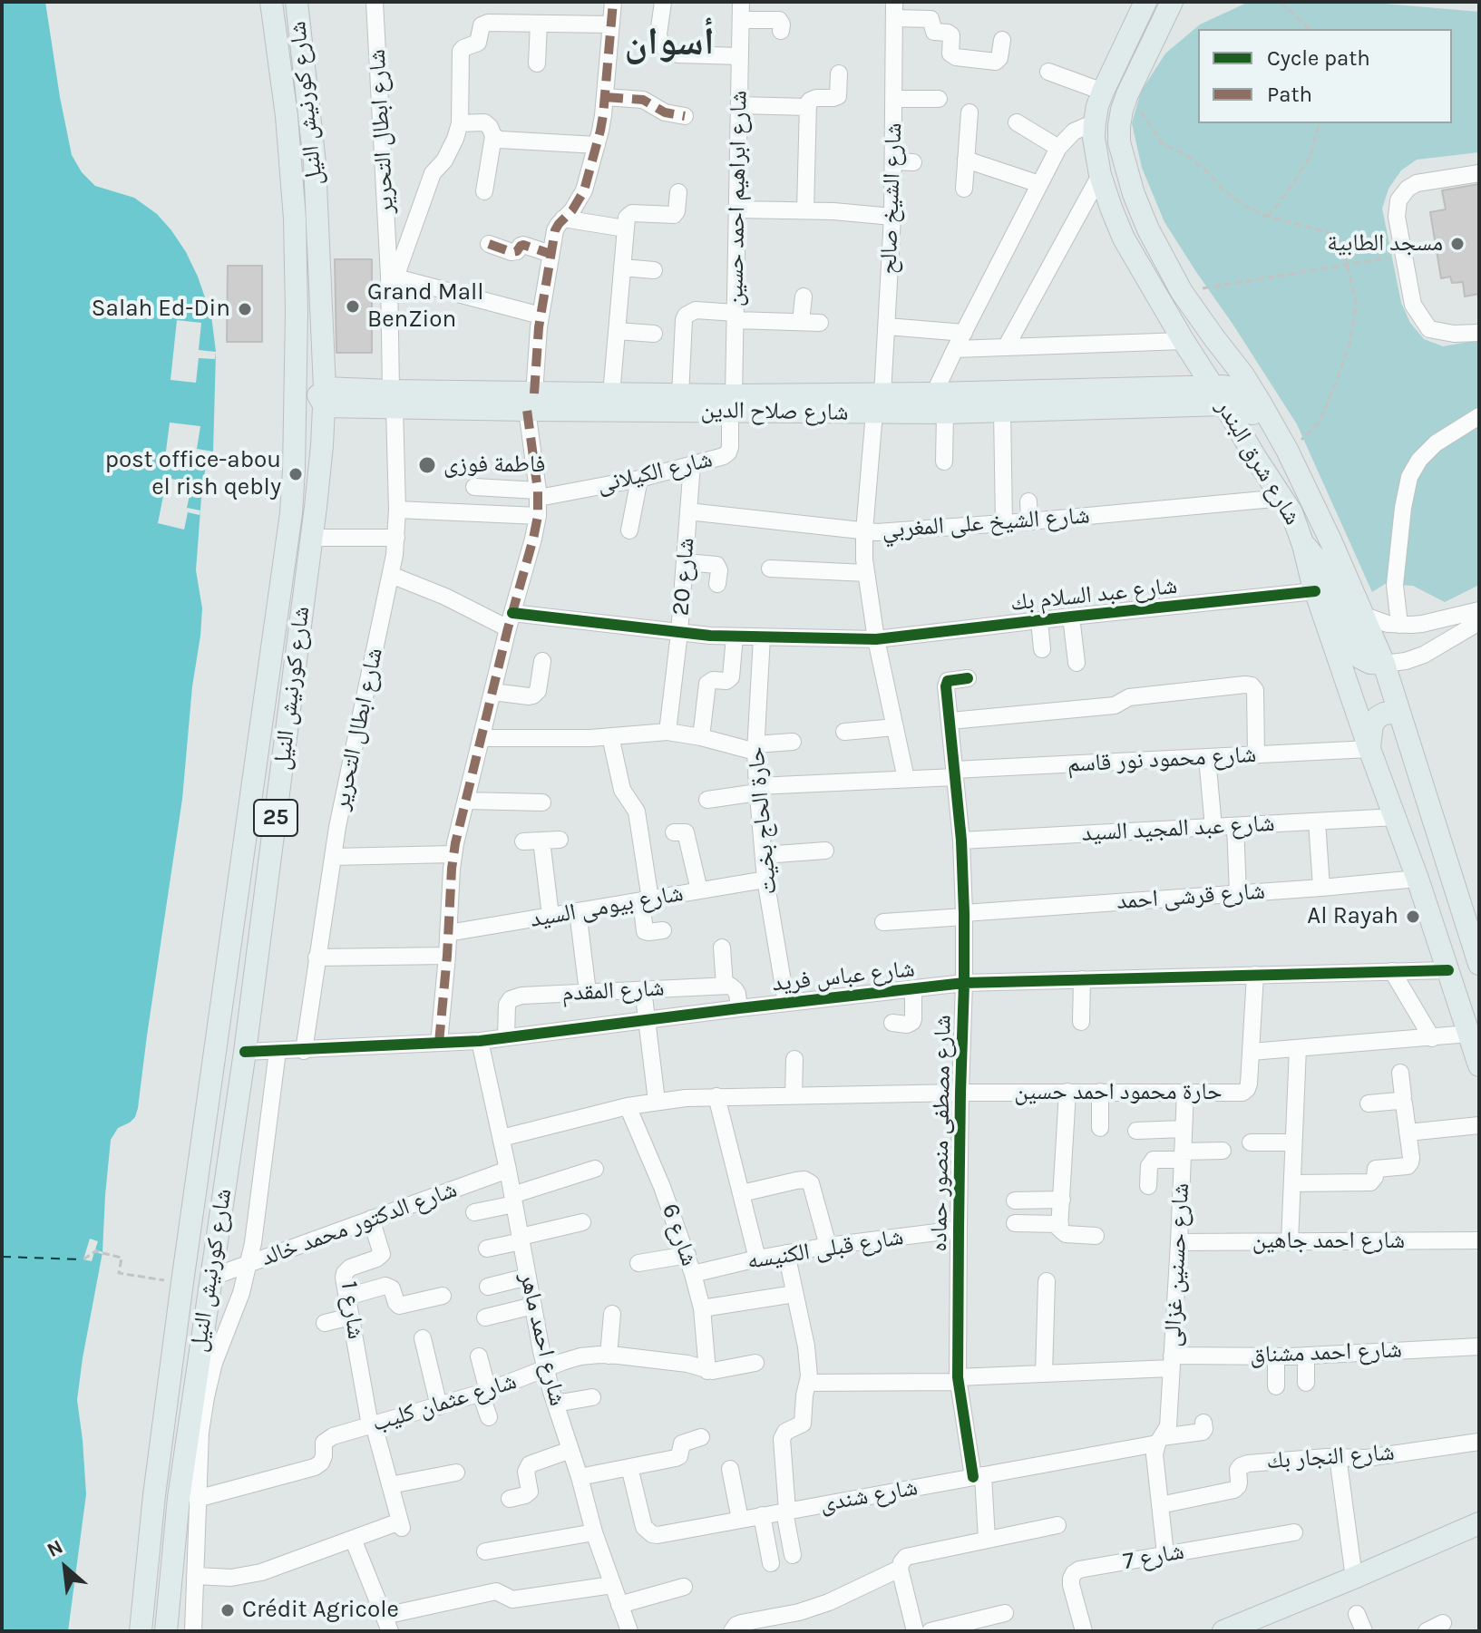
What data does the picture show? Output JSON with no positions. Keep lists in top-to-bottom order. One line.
{"streets":{"main road":["شارع كورنيش النيل","شارع صلاح الدين","شارع شرق البندر","25"],"street":["شارع ابطال التحرير","شارع ابراهيم احمد حسين","شارع الشيخ صالح","شارع الكيلانى","شارع الشيخ على المغربي","شارع 20","شارع عبد السلام بك","شارع محمود نور قاسم","حارة الحاج بخيت","شارع عبد المجيد السيد","شارع قرشى احمد","شارع بيومى السيد","شارع عباس فريد","شارع المقدم","حارة محمود احمد حسين","شارع مصطفى منصور حماده","شارع الدكتور محمد خالد","شارع 6","شارع احمد جاهين","شارع قبلى الكنيسه","شارع حسنين غزالى","شارع 1","شارع احمد ماهر","شارع احمد مشناق","شارع عثمان كليب","شارع النجار بك","شارع شندى","شارع 7"]},"crossings":[["شارع كورنيش النيل","شارع صلاح الدين"],["شارع كورنيش النيل","شارع عباس فريد"],["شارع كورنيش النيل","شارع الدكتور محمد خالد"],["شارع ابطال التحرير","شارع صلاح الدين"],["شارع ابطال التحرير","شارع عباس فريد"],["شارع ابراهيم احمد حسين","شارع صلاح الدين"],["شارع ابراهيم احمد حسين","شارع الكيلانى"],["شارع الشيخ صالح","شارع صلاح الدين"],["شارع الشيخ صالح","شارع الشيخ على المغربي"],["شارع الشيخ صالح","شارع عبد السلام بك"],["شارع الشيخ صالح","شارع محمود نور قاسم"],["شارع صلاح الدين","شارع شرق البندر"],["شارع صلاح الدين","شارع الكيلانى"],["شارع شرق البندر","شارع الشيخ على المغربي"],["شارع شرق البندر","شارع عبد السلام بك"],["شارع شرق البندر","شارع محمود نور قاسم"],["شارع شرق البندر","شارع عبد المجيد السيد"],["شارع شرق البندر","شارع قرشى احمد"],["شارع شرق البندر","شارع عباس فريد"],["شارع الكيلانى","شارع 20"],["شارع الشيخ على المغربي","شارع 20"],["شارع 20","شارع عبد السلام بك"],["شارع عبد السلام بك","حارة الحاج بخيت"],["شارع محمود نور قاسم","حارة الحاج بخيت"],["شارع محمود نور قاسم","شارع مصطفى منصور حماده"],["حارة الحاج بخيت","شارع بيومى السيد"],["حارة الحاج بخيت","شارع عباس فريد"],["شارع عبد المجيد السيد","شارع مصطفى منصور حماده"],["شارع قرشى احمد","شارع مصطفى منصور حماده"],["شارع عباس فريد","شارع المقدم"],["شارع عباس فريد","حارة محمود احمد حسين"],["شارع عباس فريد","شارع مصطفى منصور حماده"],["شارع عباس فريد","شارع احمد ماهر"],["حارة محمود احمد حسين","شارع مصطفى منصور حماده"],["حارة محمود احمد حسين","شارع 6"],["حارة محمود احمد حسين","شارع حسنين غزالى"],["حارة محمود احمد حسين","شارع احمد ماهر"],["شارع مصطفى منصور حماده","شارع قبلى الكنيسه"],["شارع مصطفى منصور حماده","شارع احمد مشناق"],["شارع مصطفى منصور حماده","شارع شندى"],["شارع الدكتور محمد خالد","شارع 1"],["شارع الدكتور محمد خالد","شارع احمد ماهر"],["شارع 6","شارع قبلى الكنيسه"],["شارع 6","شارع عثمان كليب"],["شارع احمد جاهين","شارع حسنين غزالى"],["شارع حسنين غزالى","شارع احمد مشناق"],["شارع حسنين غزالى","شارع شندى"],["شارع 1","شارع عثمان كليب"],["شارع احمد ماهر","شارع عثمان كليب"]],"districts":["أسوان"],"places":["مسجد الطابية","Grand Mall BenZion","Salah Ed-Din","فاطمة فوزى","post office-abou el rish qebly","Al Rayah","Crédit Agricole"],"legend":["Cycle path","Path"],"north":"top left"}
